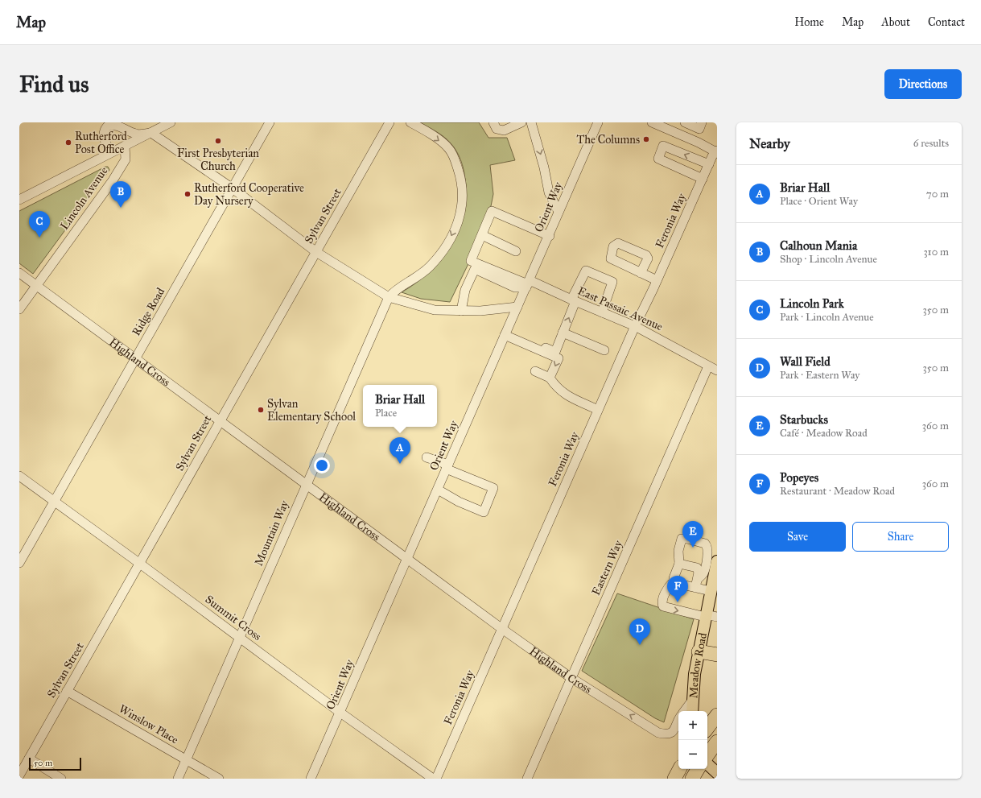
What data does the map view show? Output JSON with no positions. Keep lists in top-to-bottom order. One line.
{"streets":{"main road":["Meadow Road"],"street":["Lincoln Avenue","Orient Way","Sylvan Street","Feronia Way","East Passaic Avenue","Ridge Road","Highland Cross","Mountain Way","Eastern Way","Summit Cross","Winslow Place"]},"crossings":[["Lincoln Avenue","Highland Cross"],["Orient Way","East Passaic Avenue"],["Orient Way","Highland Cross"],["Orient Way","Summit Cross"],["Sylvan Street","Highland Cross"],["Sylvan Street","Summit Cross"],["Sylvan Street","Winslow Place"],["Feronia Way","East Passaic Avenue"],["Feronia Way","Highland Cross"],["East Passaic Avenue","Eastern Way"],["Ridge Road","Highland Cross"],["Ridge Road","Summit Cross"],["Highland Cross","Mountain Way"],["Highland Cross","Eastern Way"],["Mountain Way","Summit Cross"],["Mountain Way","Winslow Place"]],"places":["The Columns","First Presbyterian Church","Rutherford Post Office","Rutherford Cooperative Day Nursery","Sylvan Elementary School"],"scale_bar":"50 m","page":{"header":"Map","nav":["Home","Map","About","Contact"],"buttons":["Directions",["Save","Share"]],"title":"Find us","heading":["Nearby","6 results"],"list":[{"mark":"A","name":"Briar Hall","note":"Place · Orient Way","value":"70 m"},{"mark":"B","name":"Calhoun Mania","note":"Shop · Lincoln Avenue","value":"310 m"},{"mark":"C","name":"Lincoln Park","note":"Park · Lincoln Avenue","value":"350 m"},{"mark":"D","name":"Wall Field","note":"Park · Eastern Way","value":"350 m"},{"mark":"E","name":"Starbucks","note":"Café · Meadow Road","value":"360 m"},{"mark":"F","name":"Popeyes","note":"Restaurant · Meadow Road","value":"360 m"}],"pins":["B","C","A","E","F","D"],"popup":["Briar Hall","Place"],"map_buttons":["+","−"],"scale":"50 m"}}
